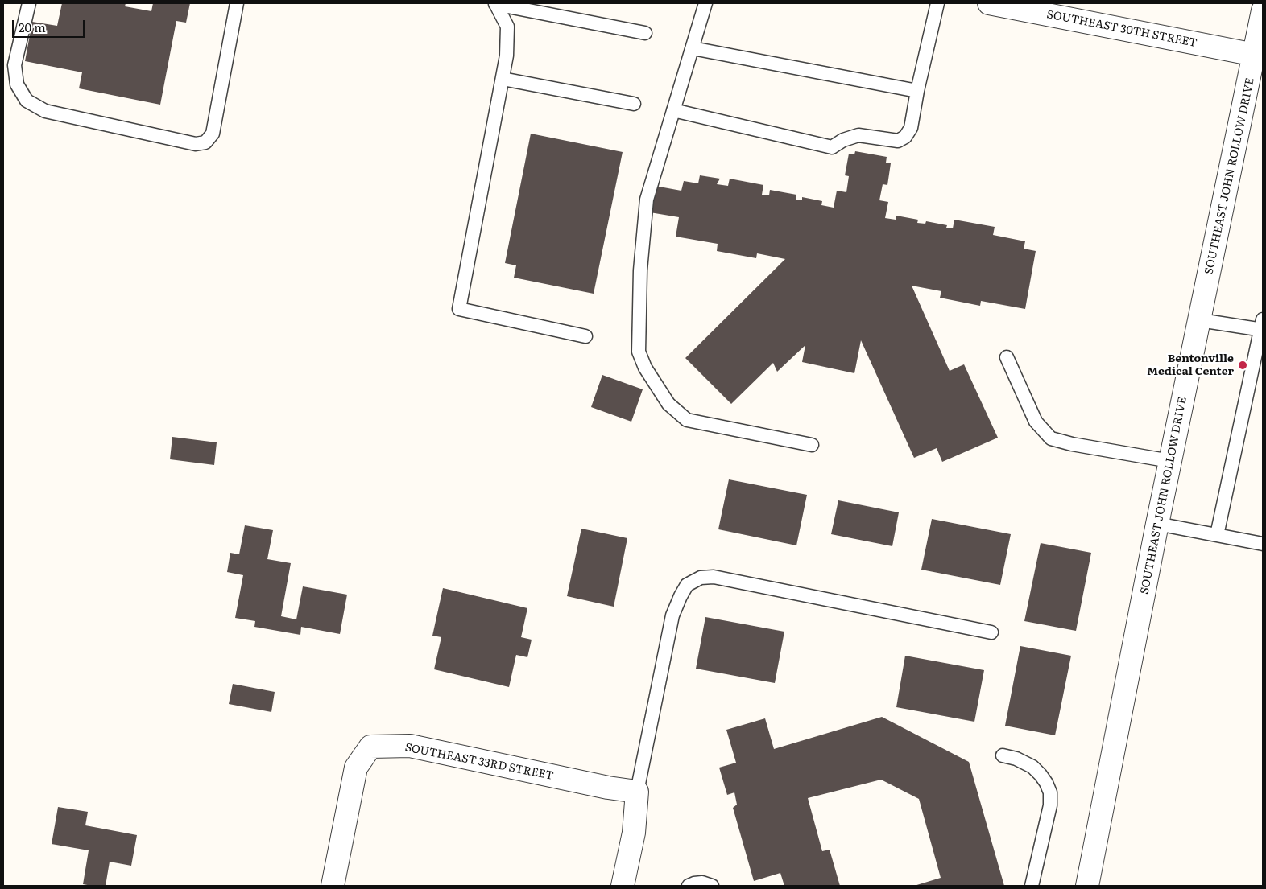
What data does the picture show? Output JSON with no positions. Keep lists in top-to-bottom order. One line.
{"streets":{"street":["SOUTHEAST 30TH STREET","SOUTHEAST JOHN ROLLOW DRIVE","SOUTHEAST 33RD STREET"]},"crossings":[["SOUTHEAST 30TH STREET","SOUTHEAST JOHN ROLLOW DRIVE"]],"places":["Bentonville Medical Center"],"scale_bar":"20 m"}
